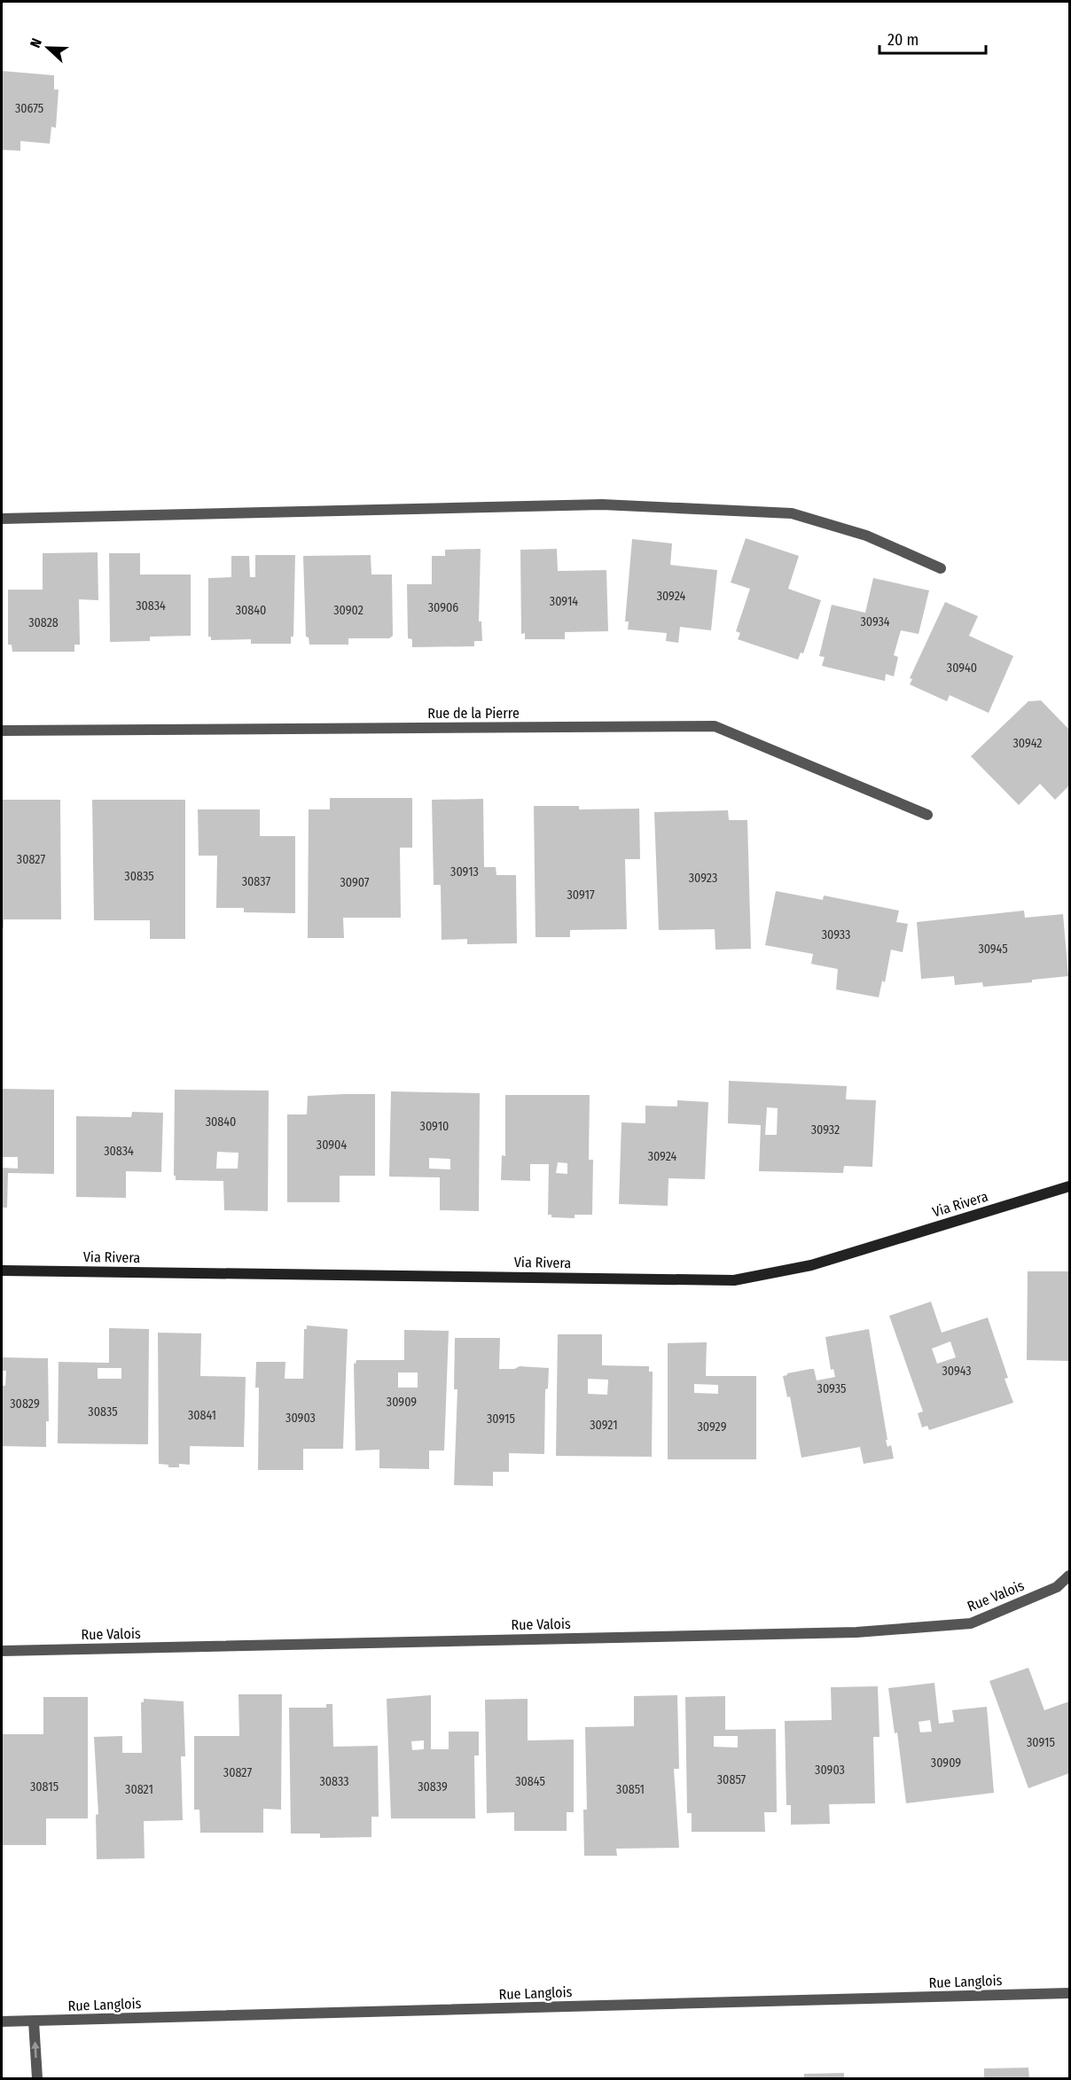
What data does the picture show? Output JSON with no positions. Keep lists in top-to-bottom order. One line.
{"streets":{"street":["Rue de la Pierre","Via Rivera","Rue Valois","Rue Langlois"]},"house_numbers":["30675","30924","30914","30834","30906","30840","30902","30934","30828","30940","30942","30827","30913","30835","30923","30837","30907","30917","30933","30945","30840","30910","30932","30904","30834","30924","30943","30935","30909","30829","30835","30841","30903","30915","30921","30929","30915","30909","30903","30827","30857","30833","30845","30815","30839","30821","30851"],"scale_bar":"20 m","north":"left"}
